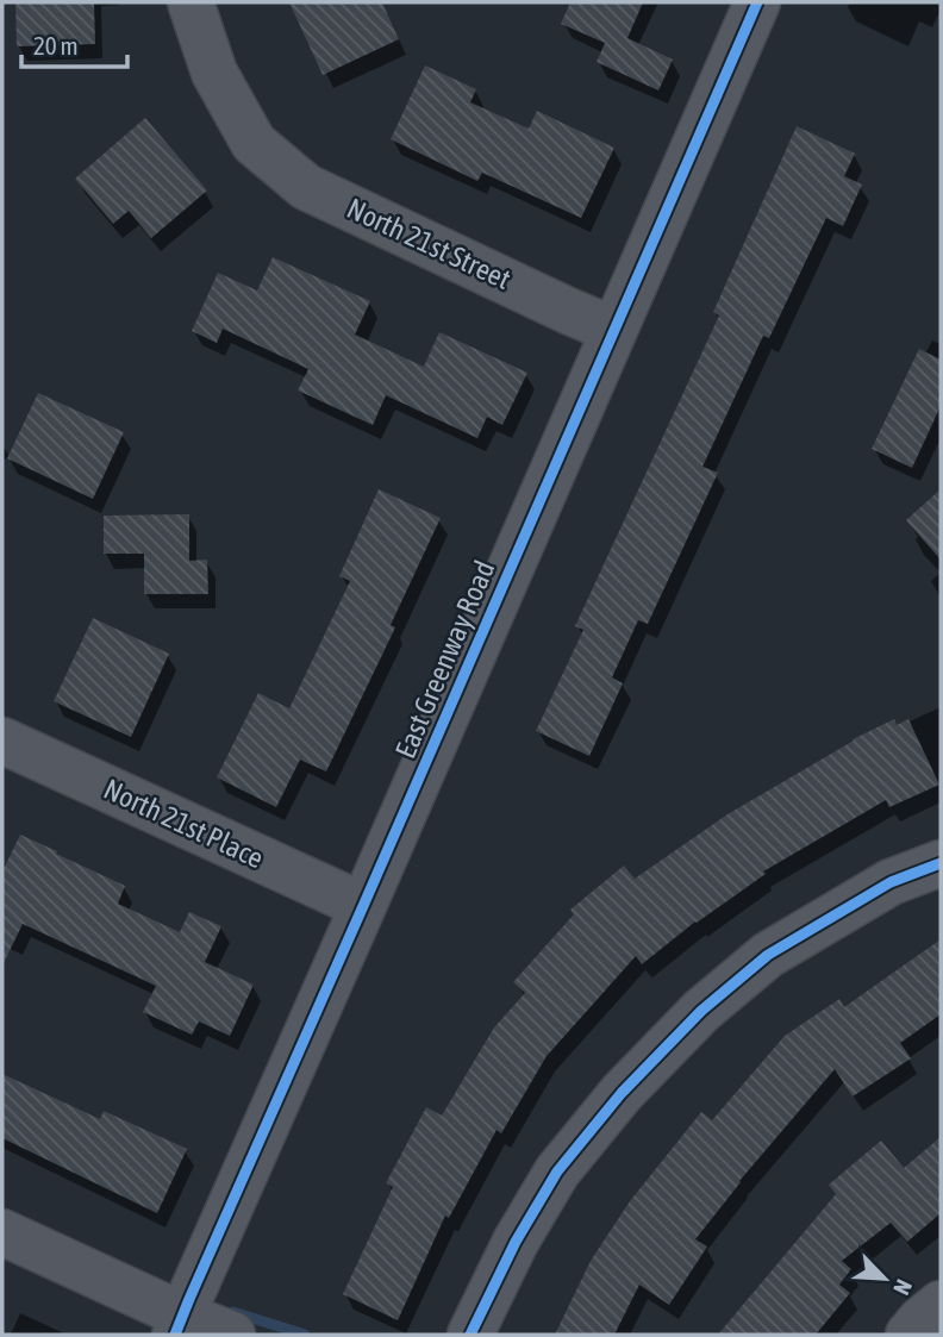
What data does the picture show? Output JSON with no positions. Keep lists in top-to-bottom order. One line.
{"streets":{"street":["North 21st Street","East Greenway Road","North 21st Place"]},"crossings":[["North 21st Street","East Greenway Road"],["East Greenway Road","North 21st Place"]],"scale_bar":"20 m","north":"bottom right"}
